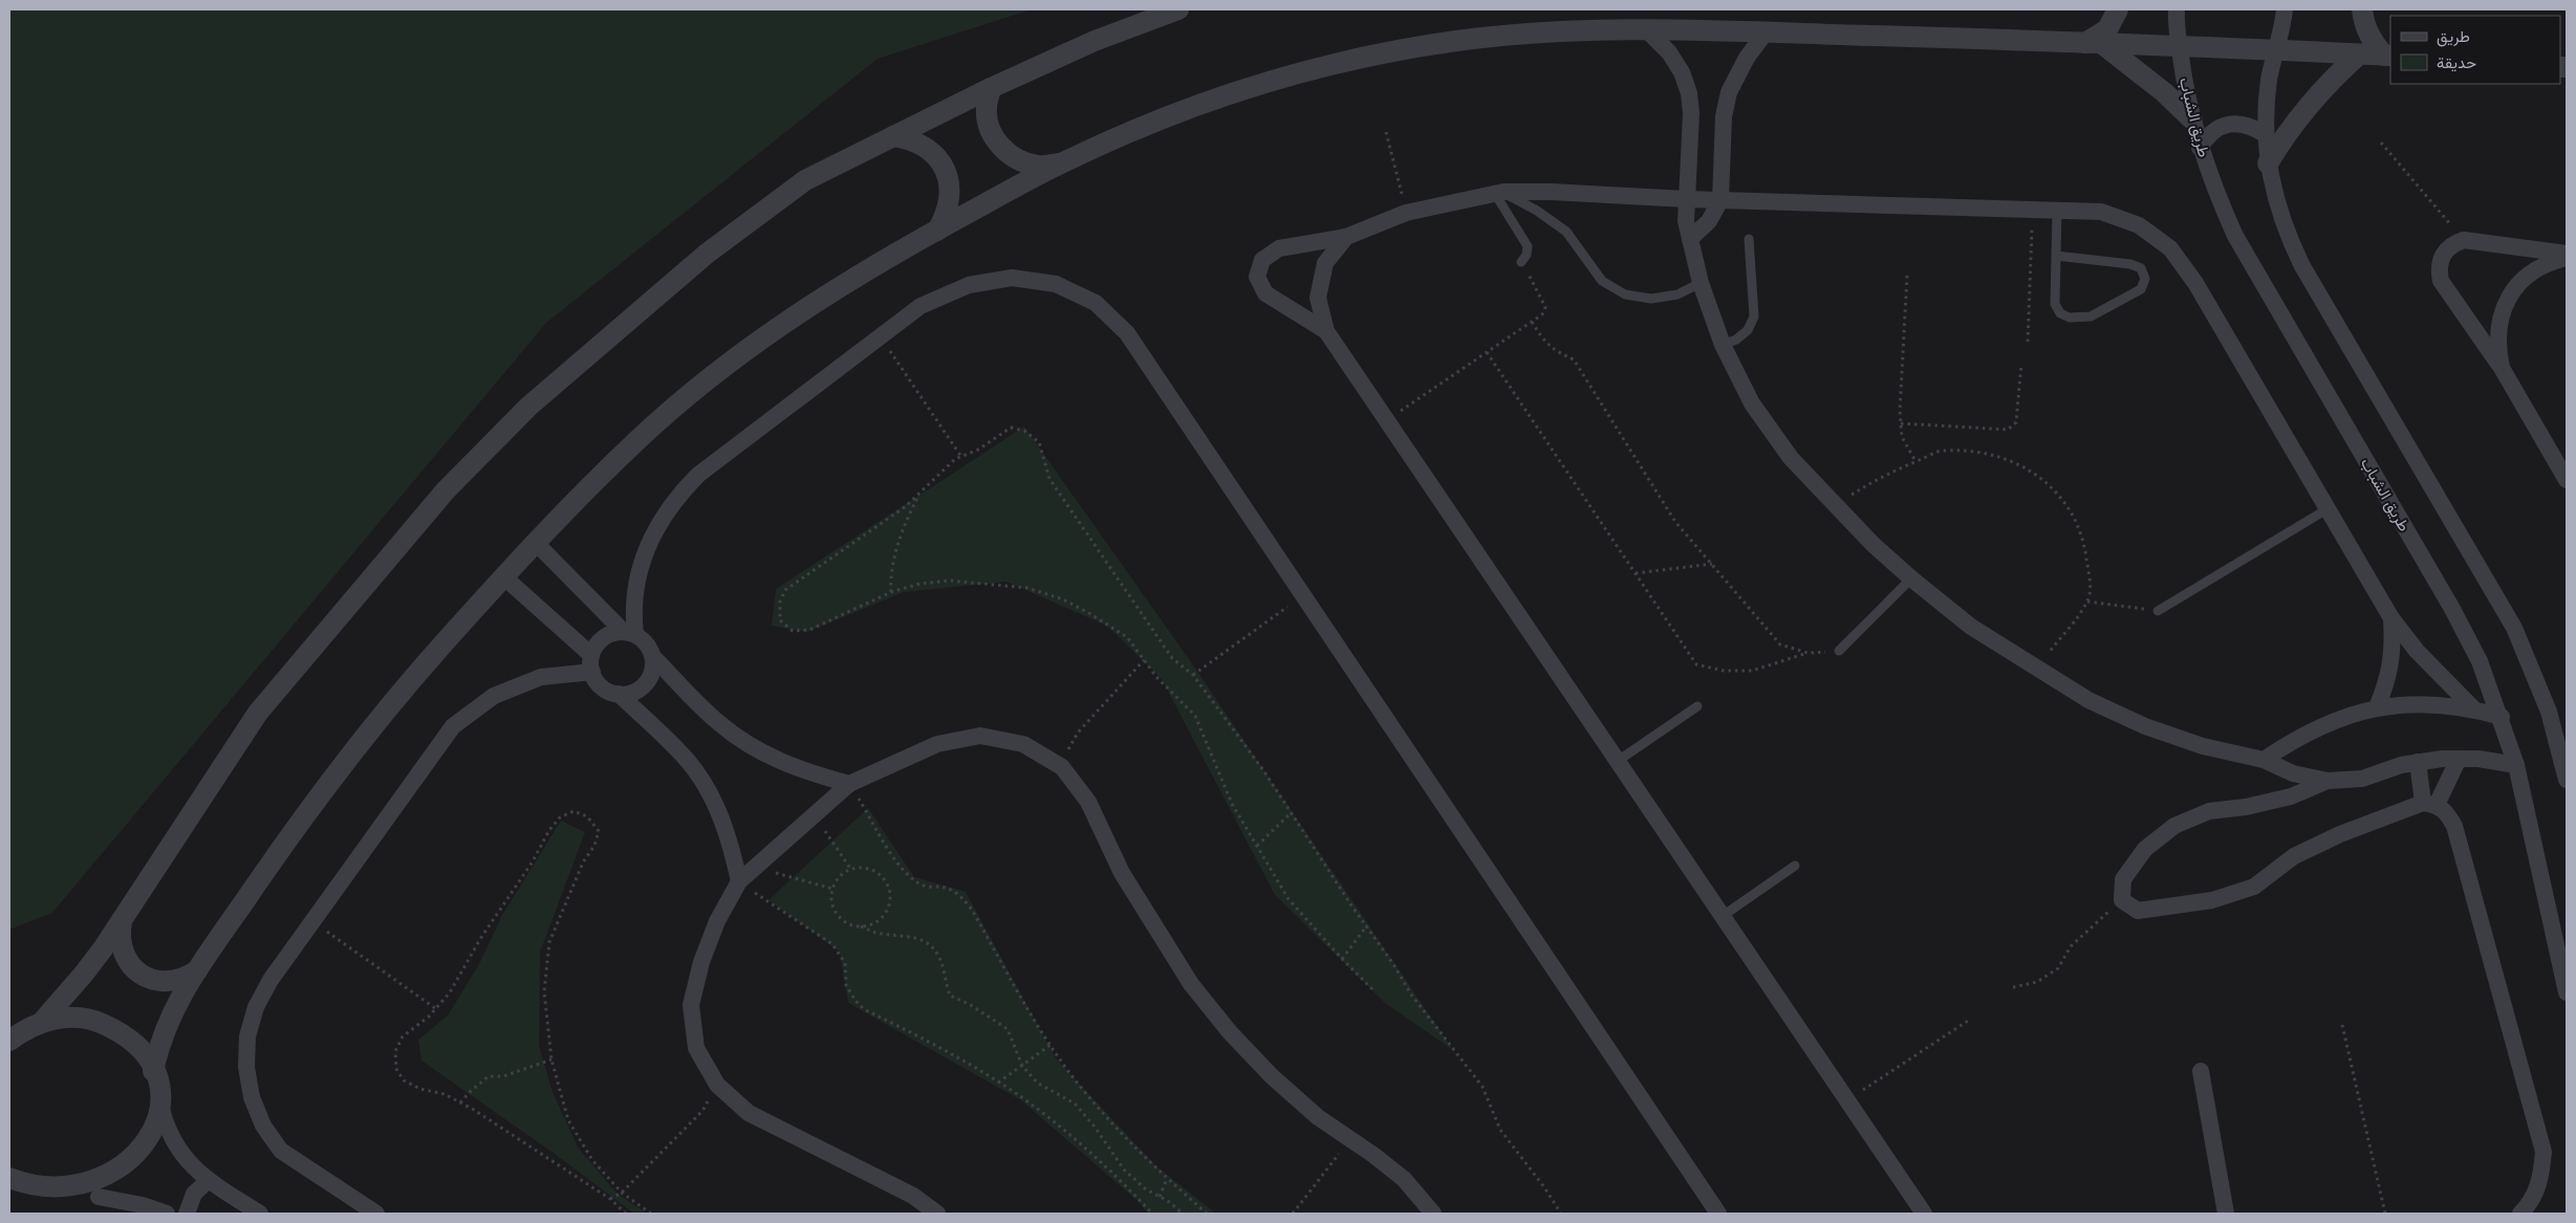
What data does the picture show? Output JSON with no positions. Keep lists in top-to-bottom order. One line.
{"streets":{"street":["طريق الشباب"]},"legend":["طريق","حديقة"]}
